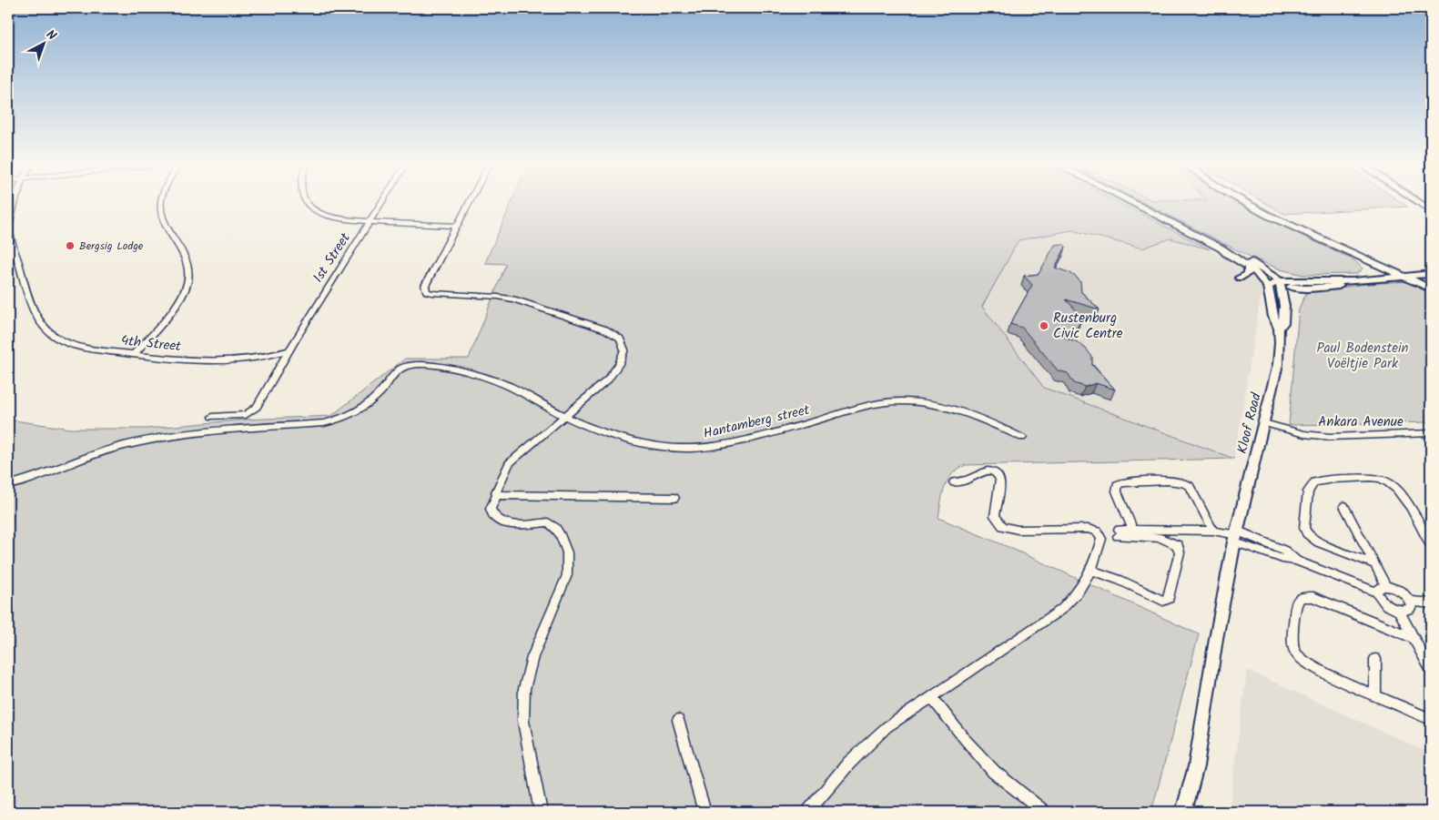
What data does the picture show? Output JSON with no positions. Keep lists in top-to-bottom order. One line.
{"streets":{"street":["1st Street","4th Street","Hantamberg street","Ankara Avenue","Kloof Road"]},"crossings":[["1st Street","4th Street"],["Ankara Avenue","Kloof Road"]],"parks":["Paul Bodenstein Voëltjie Park"],"places":["Bergsig Lodge","Rustenburg Civic Centre"],"north":"top right"}
